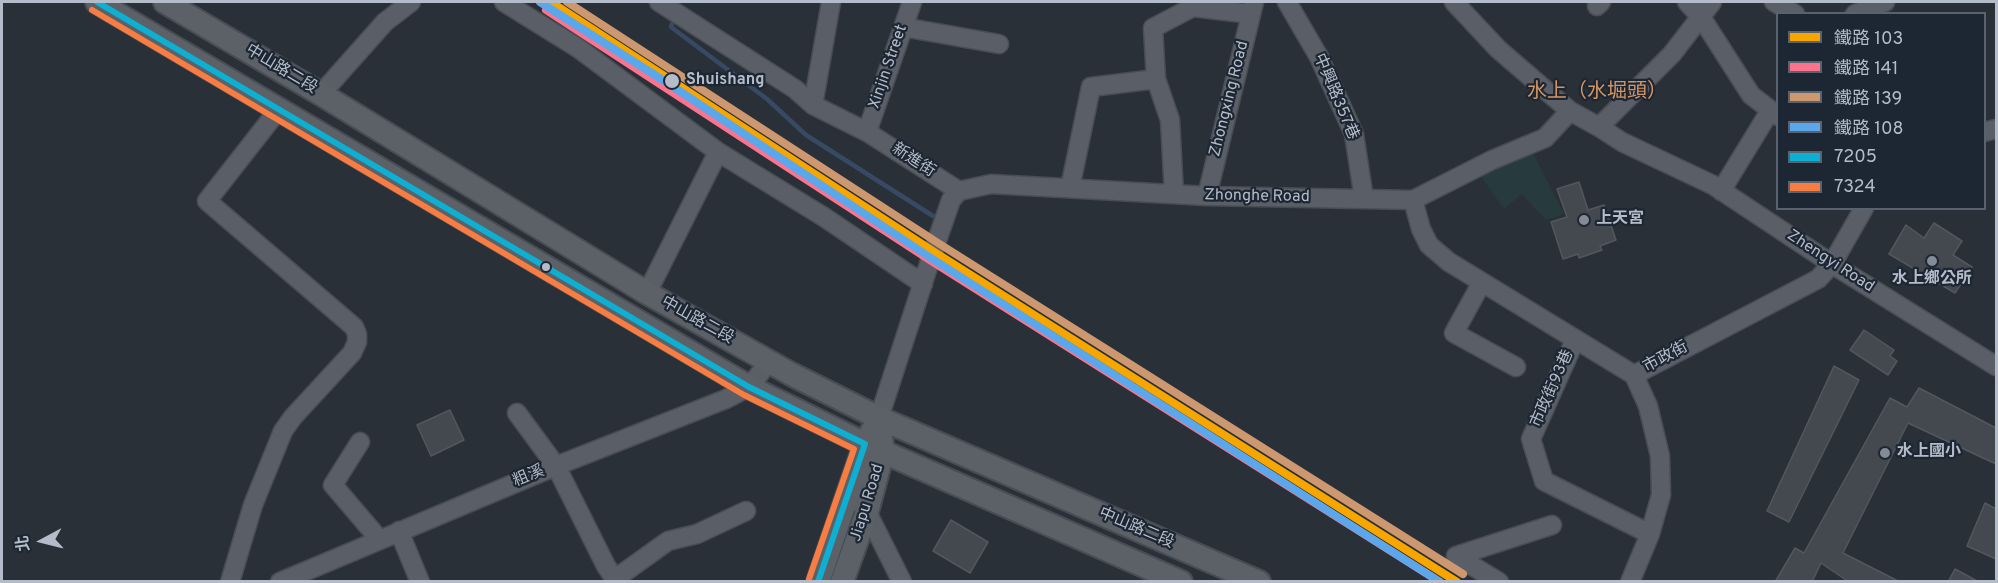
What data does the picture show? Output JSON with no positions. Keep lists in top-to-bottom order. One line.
{"streets":{"main road":["中山路二段","Jiapu Road"],"street":["Xinjin Street","中興路357巷","Zhongxing Road","新進街","Zhonghe Road","Zhengyi Road","市政街","市政街93巷","粗溪"]},"crossings":[["Xinjin Street","新進街"],["中山路二段","粗溪"],["中山路二段","Jiapu Road"],["中興路357巷","Zhonghe Road"],["Zhongxing Road","Zhonghe Road"],["新進街","Zhonghe Road"],["Zhonghe Road","市政街"],["Zhengyi Road","市政街"],["市政街","市政街93巷"]],"districts":["水上（水堀頭）"],"places":["Shuishang","上天宮","水上鄉公所","水上國小"],"lines":["rail line 103","rail line 139","rail line 108","transit line 7205","rail line 141","transit line 7324"],"legend":["鐵路 103","鐵路 141","鐵路 139","鐵路 108","7205","7324"],"north":"left"}
